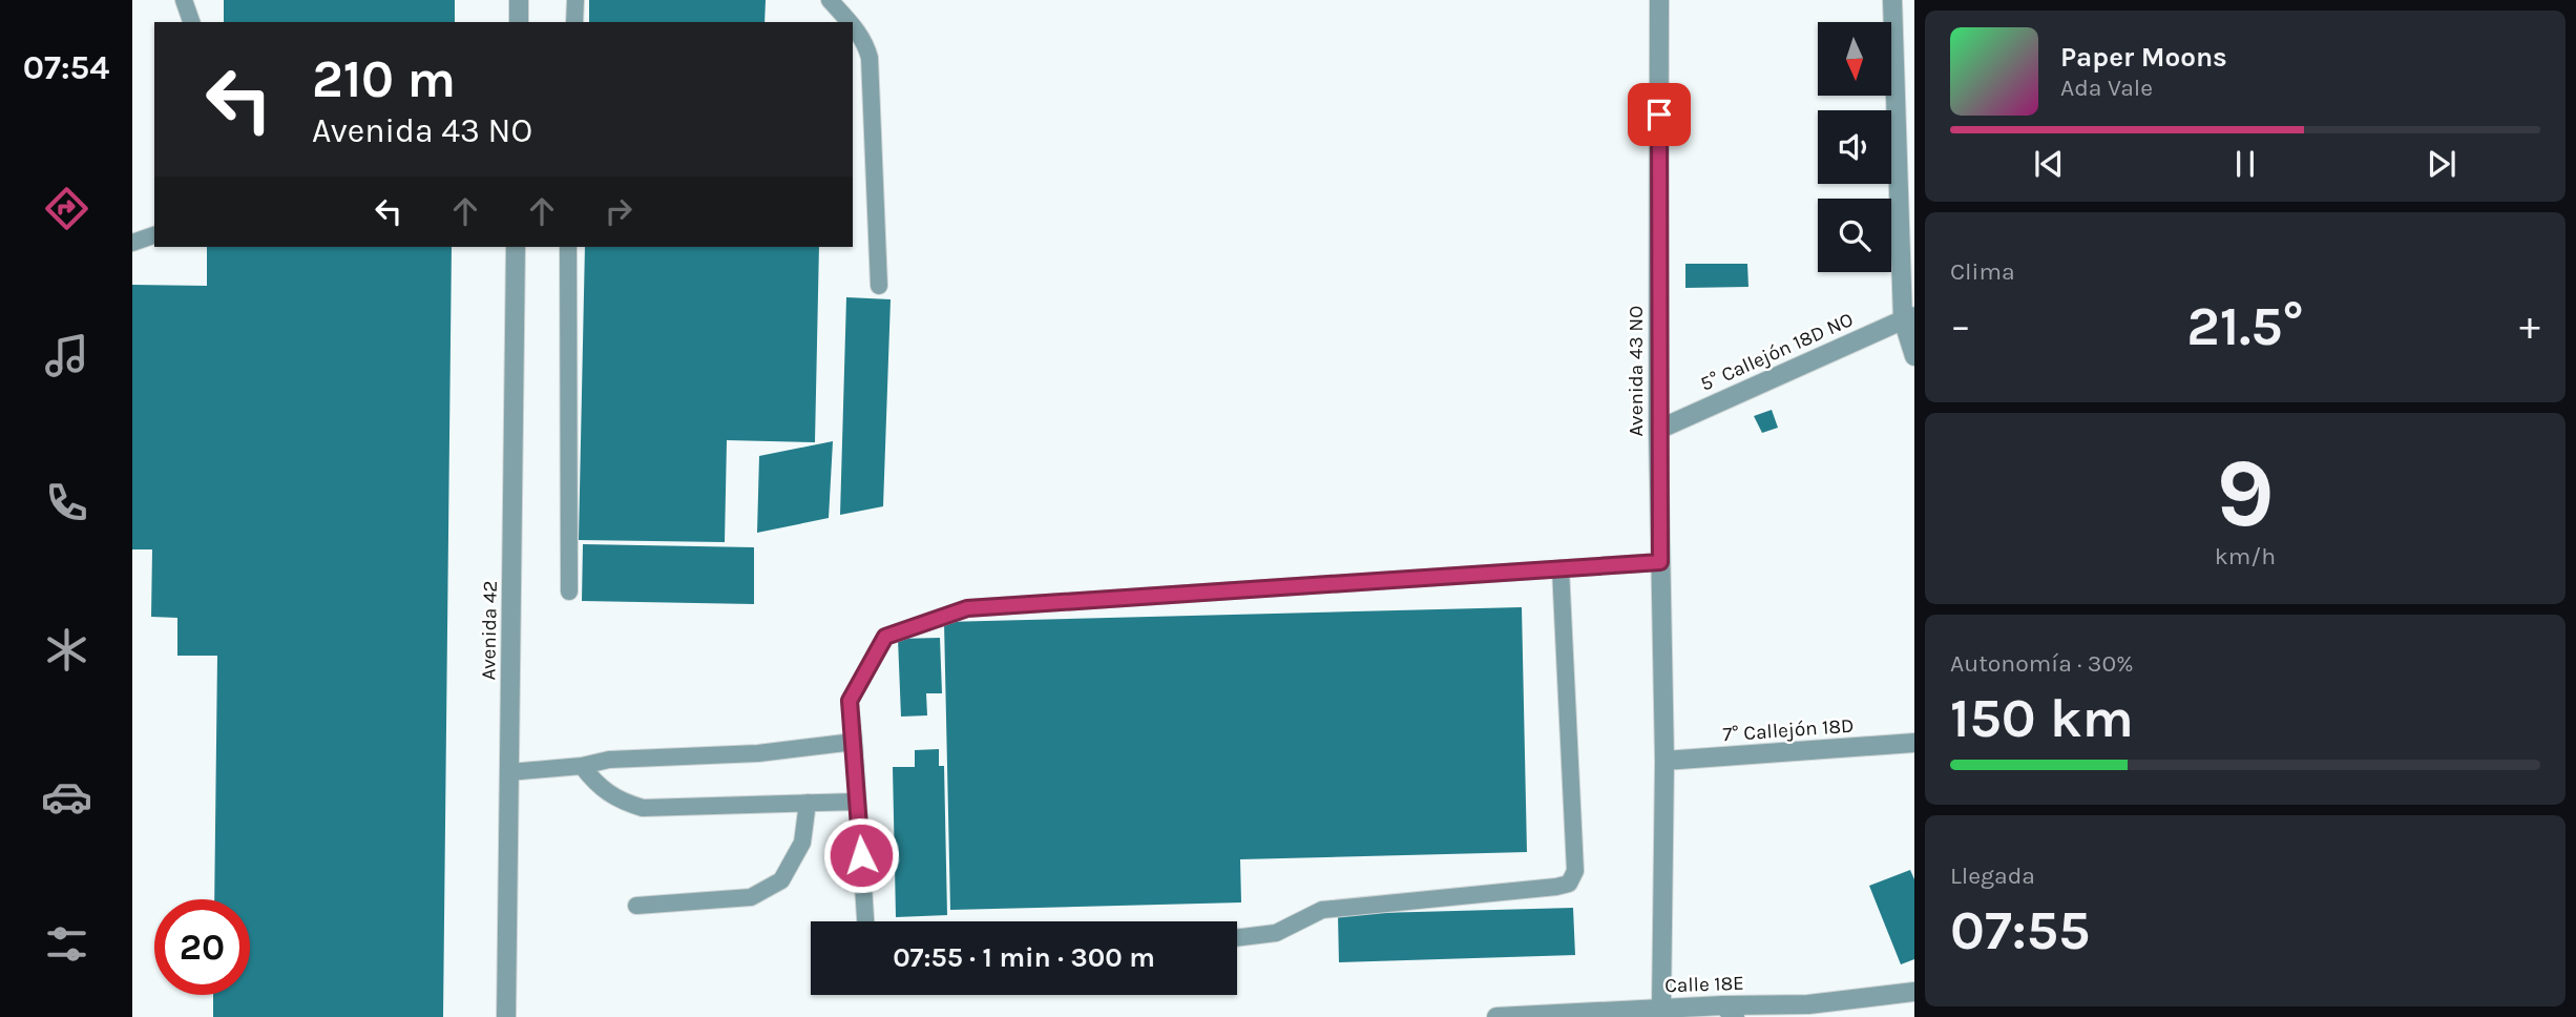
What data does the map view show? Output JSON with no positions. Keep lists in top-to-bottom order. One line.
{"streets":{"street":["5° Callejón 18D NO","Avenida 43 NO","Avenida 42","7° Callejón 18D","Calle 18E"]},"crossings":[["5° Callejón 18D NO","Avenida 43 NO"],["Avenida 43 NO","7° Callejón 18D"],["Avenida 43 NO","Calle 18E"]],"north":"bottom","page":{"tabs":"07:54","turn":["210 m","Avenida 43 NO"],"song":["Paper Moons","Ada Vale"],"tile":["Clima",["9","km/h"],["Autonomía · 30%","150 km"],["Llegada","07:55"]],"heat":["−","21.5°","+"],"limit":"20","trip":"07:55 · 1 min · 300 m"}}
